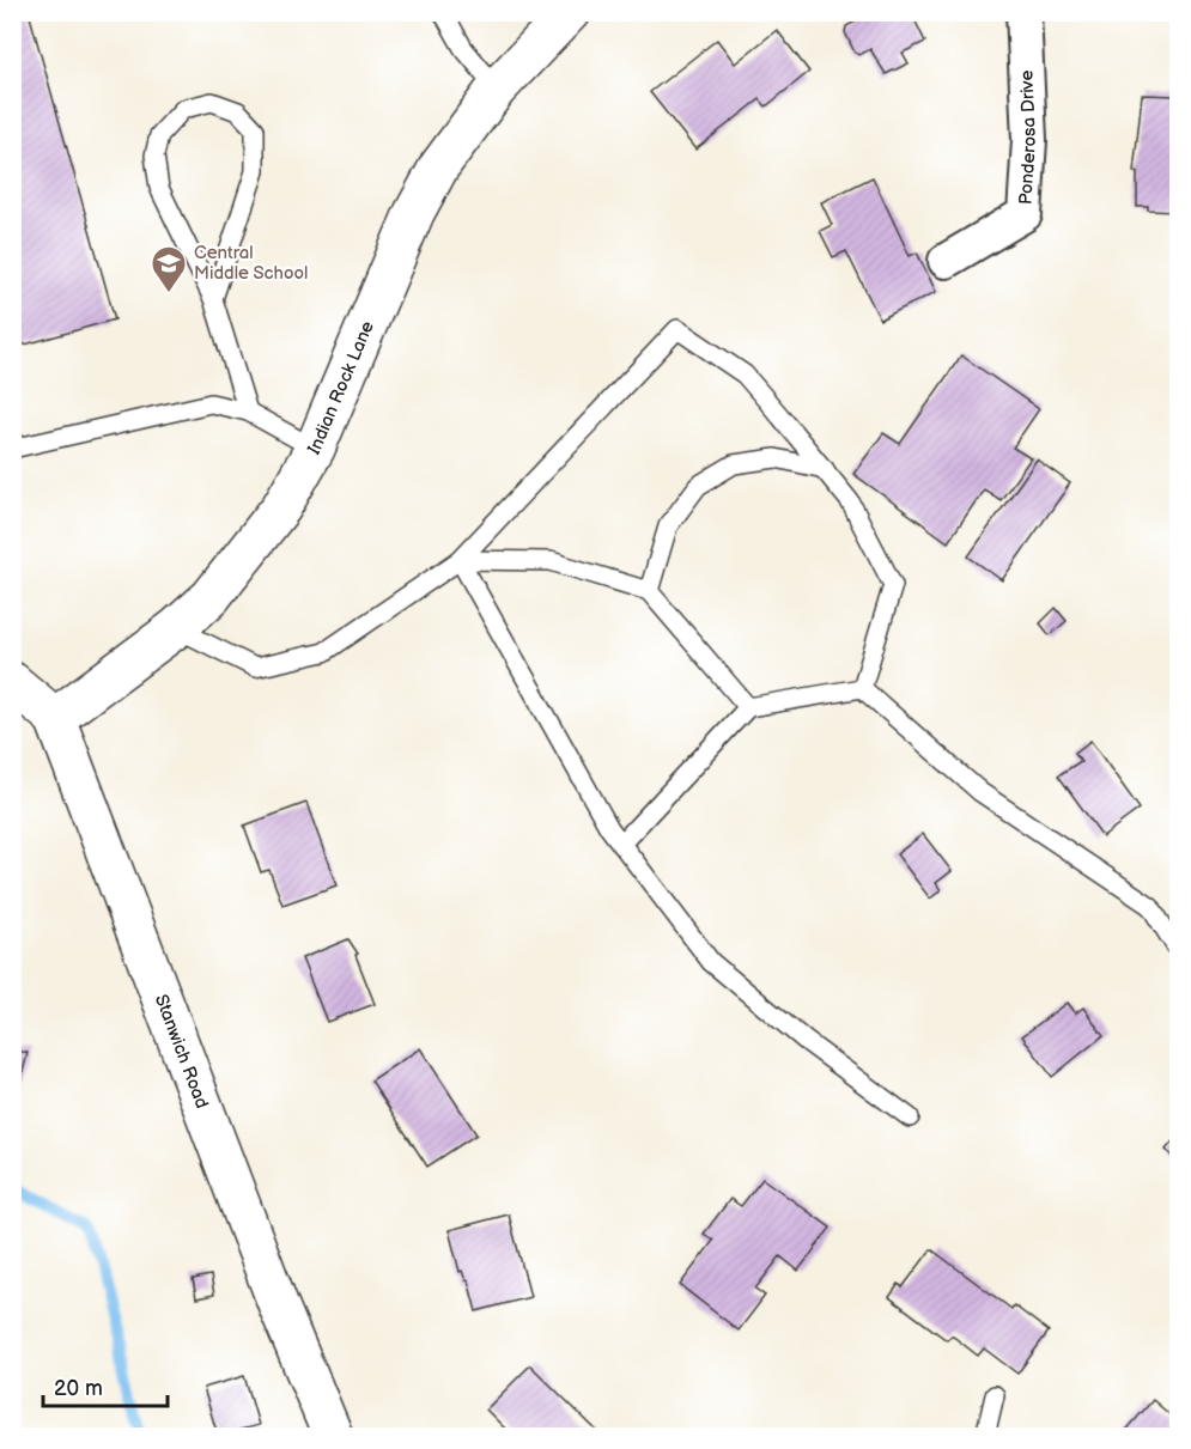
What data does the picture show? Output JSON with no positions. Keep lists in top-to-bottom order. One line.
{"streets":{"street":["Ponderosa Drive","Indian Rock Lane","Stanwich Road"]},"crossings":[["Indian Rock Lane","Stanwich Road"]],"places":{"school or university":["Central Middle School"]},"scale_bar":"20 m"}
